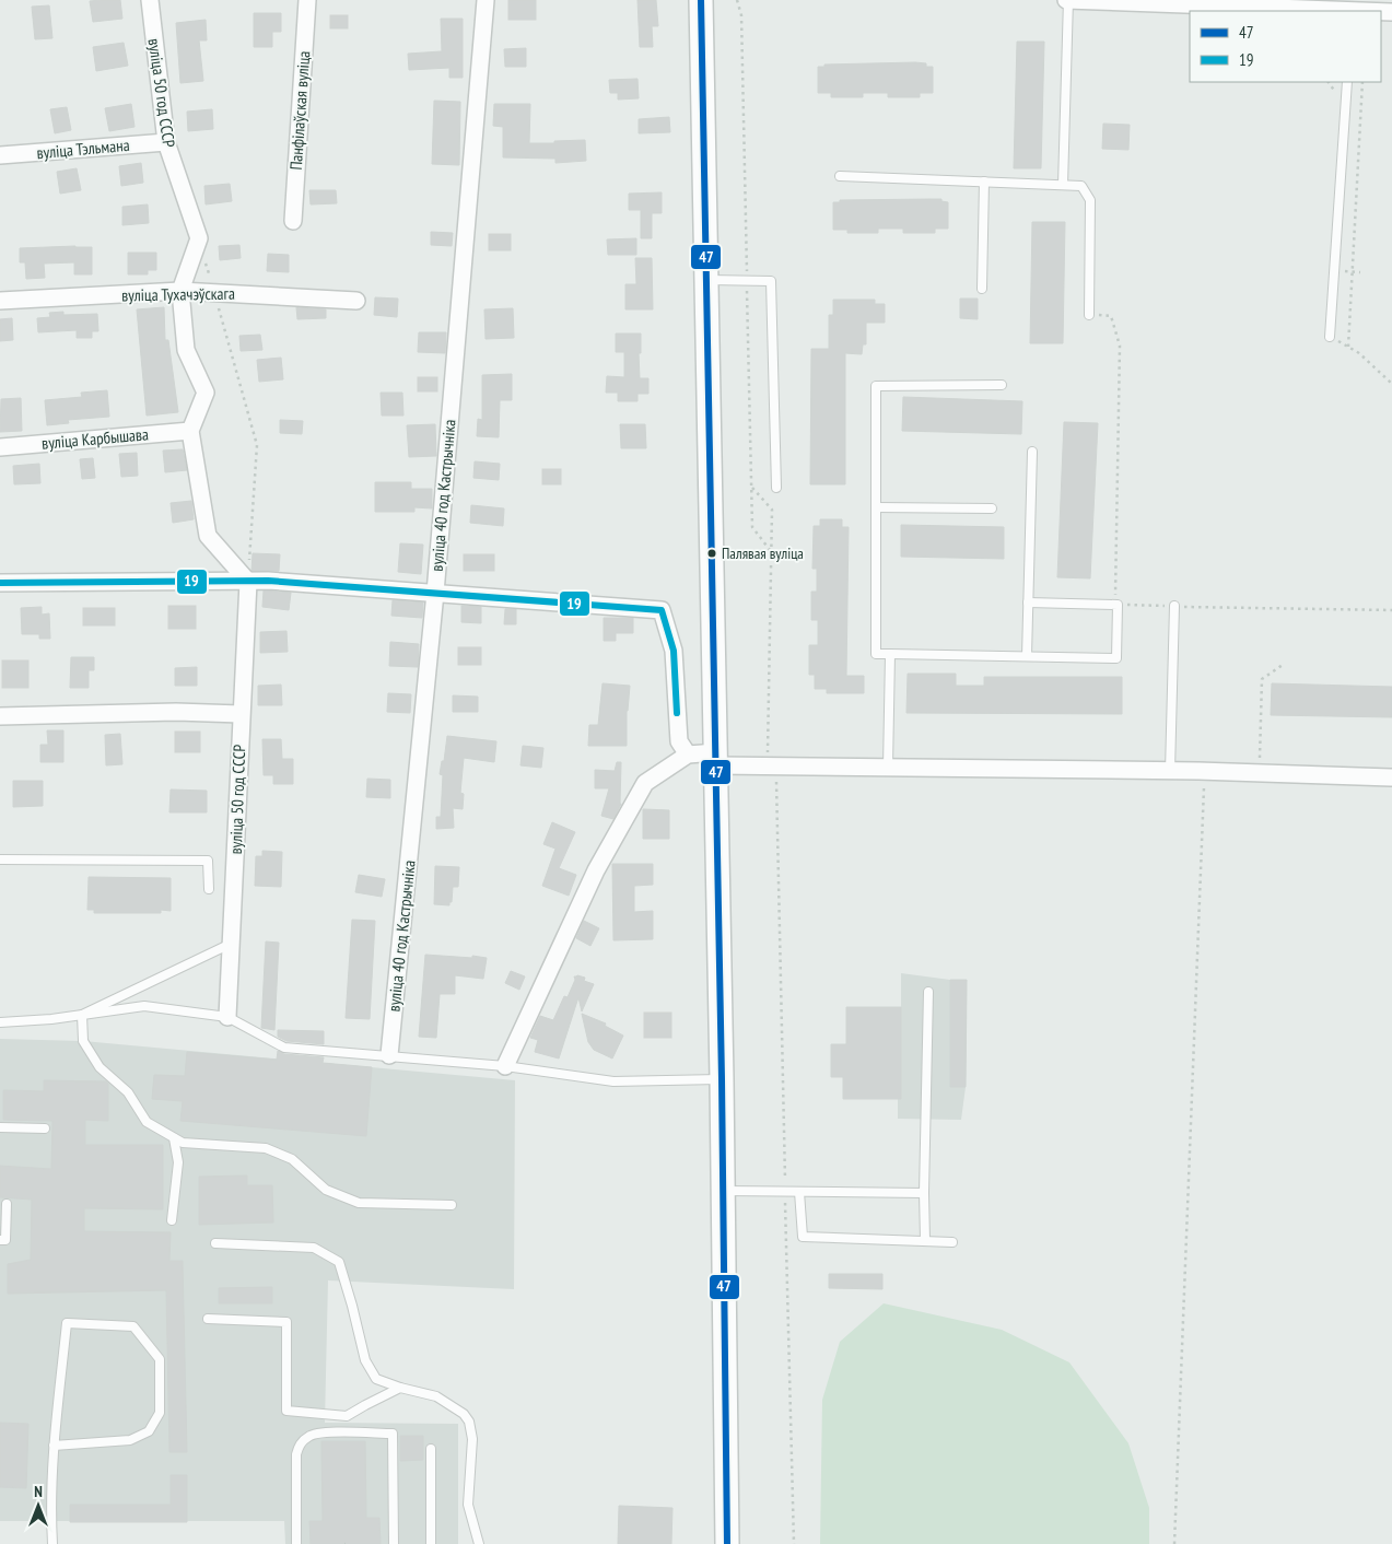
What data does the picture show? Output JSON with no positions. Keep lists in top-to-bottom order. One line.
{"streets":{"street":["вуліца 50 год СССР","Панфілаўская вуліца","вуліца Тэльмана","вуліца Тухачэўскага","вуліца Карбышава","вуліца 40 год Кастрычніка"]},"crossings":[["вуліца 50 год СССР","вуліца Тэльмана"]],"places":["Палявая вуліца"],"lines":["transit line 47","transit line 19"],"legend":["47","19"],"north":"top"}
